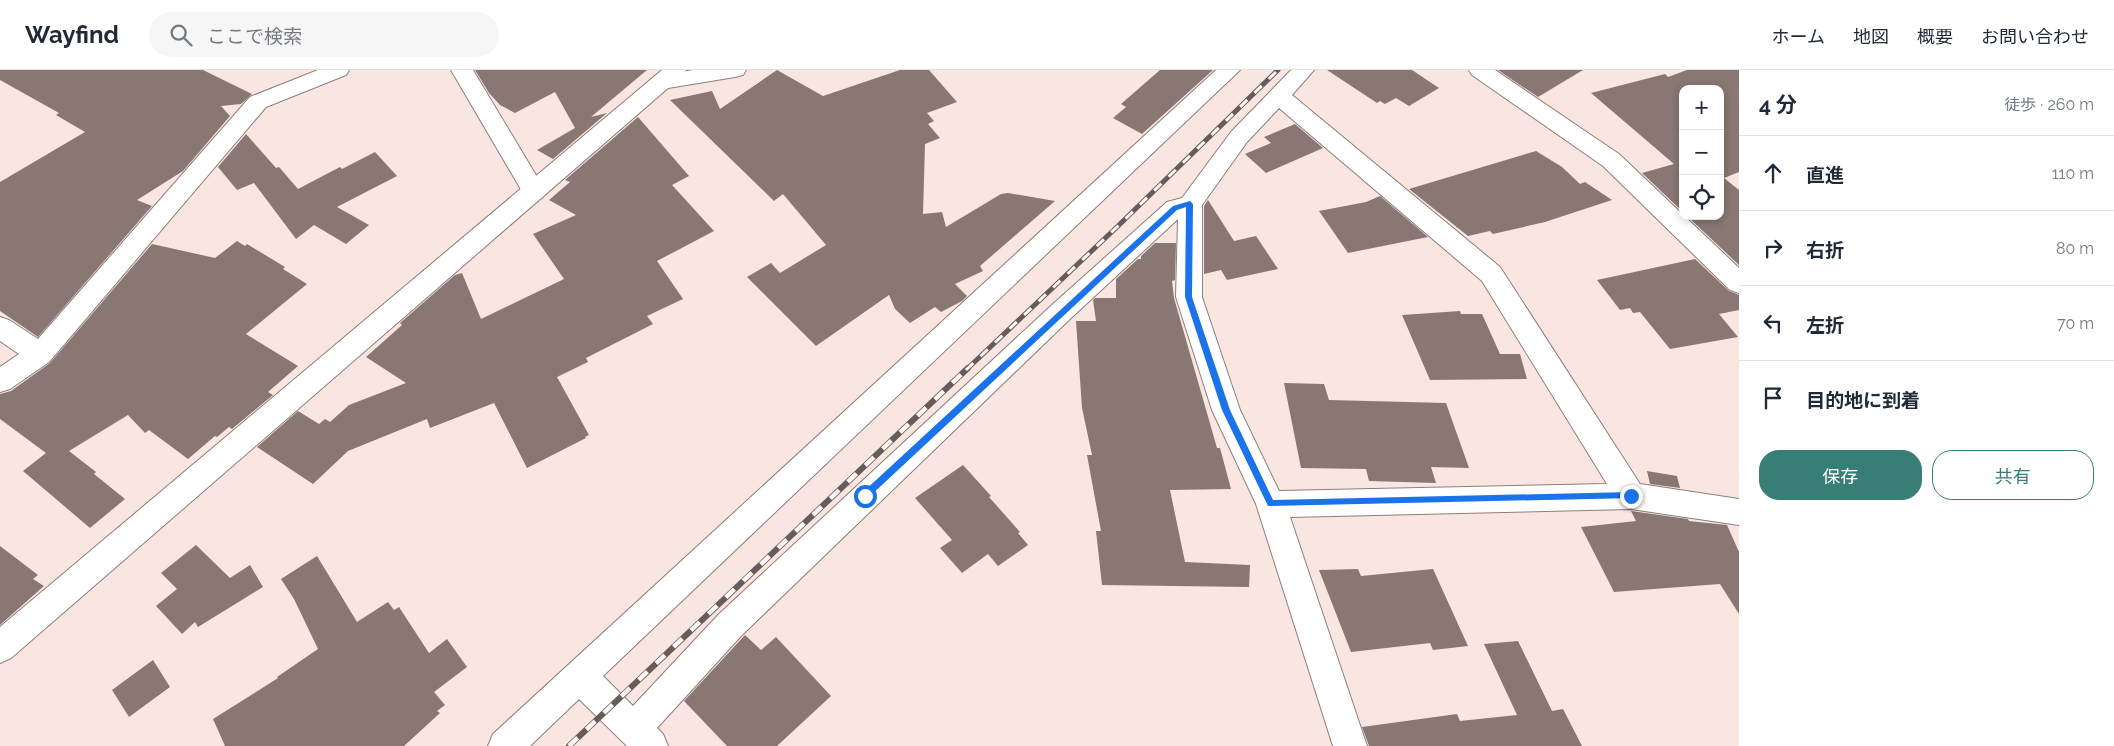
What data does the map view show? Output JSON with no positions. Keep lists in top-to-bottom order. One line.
{"page":{"header":"Wayfind","search":"ここで検索","nav":["ホーム","地図","概要","お問い合わせ"],"heading":["4 分","徒歩 · 260 m"],"map_buttons":["+","−"],"list":[["直進","110 m"],["右折","80 m"],["左折","70 m"],"目的地に到着"],"buttons":["保存","共有"]}}
